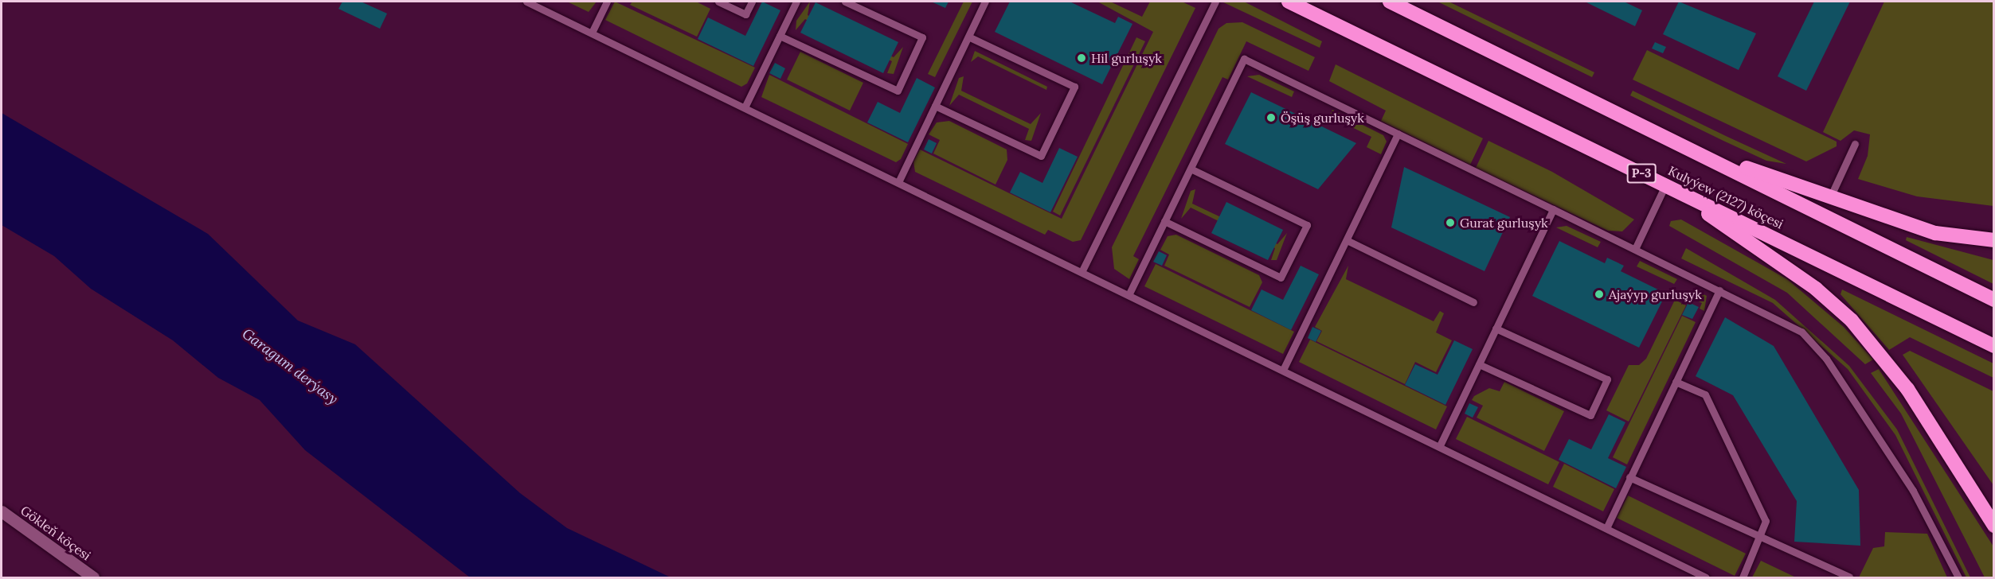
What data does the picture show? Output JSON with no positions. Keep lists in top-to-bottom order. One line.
{"streets":{"highway":["P-3","Kulyýew (2127) köçesi"],"street":["Gökleň köçesi"]},"water":["Garagum derýasy"],"places":["Hil gurluşyk","Öşüş gurluşyk","Gurat gurluşyk","Ajaýyp gurluşyk"]}
